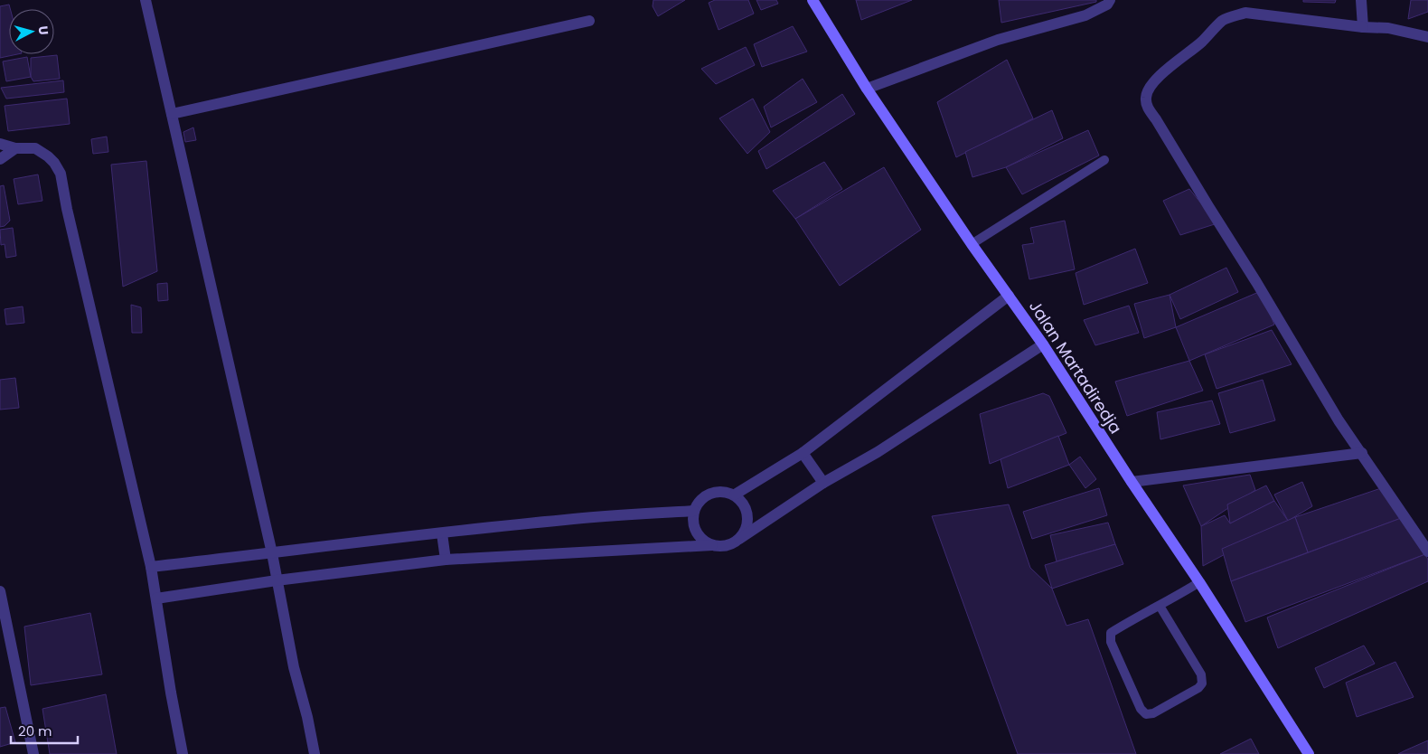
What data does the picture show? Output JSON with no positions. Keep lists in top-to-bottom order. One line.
{"streets":{"main road":["Jalan Martadiredja"]},"scale_bar":"20 m","north":"right"}
